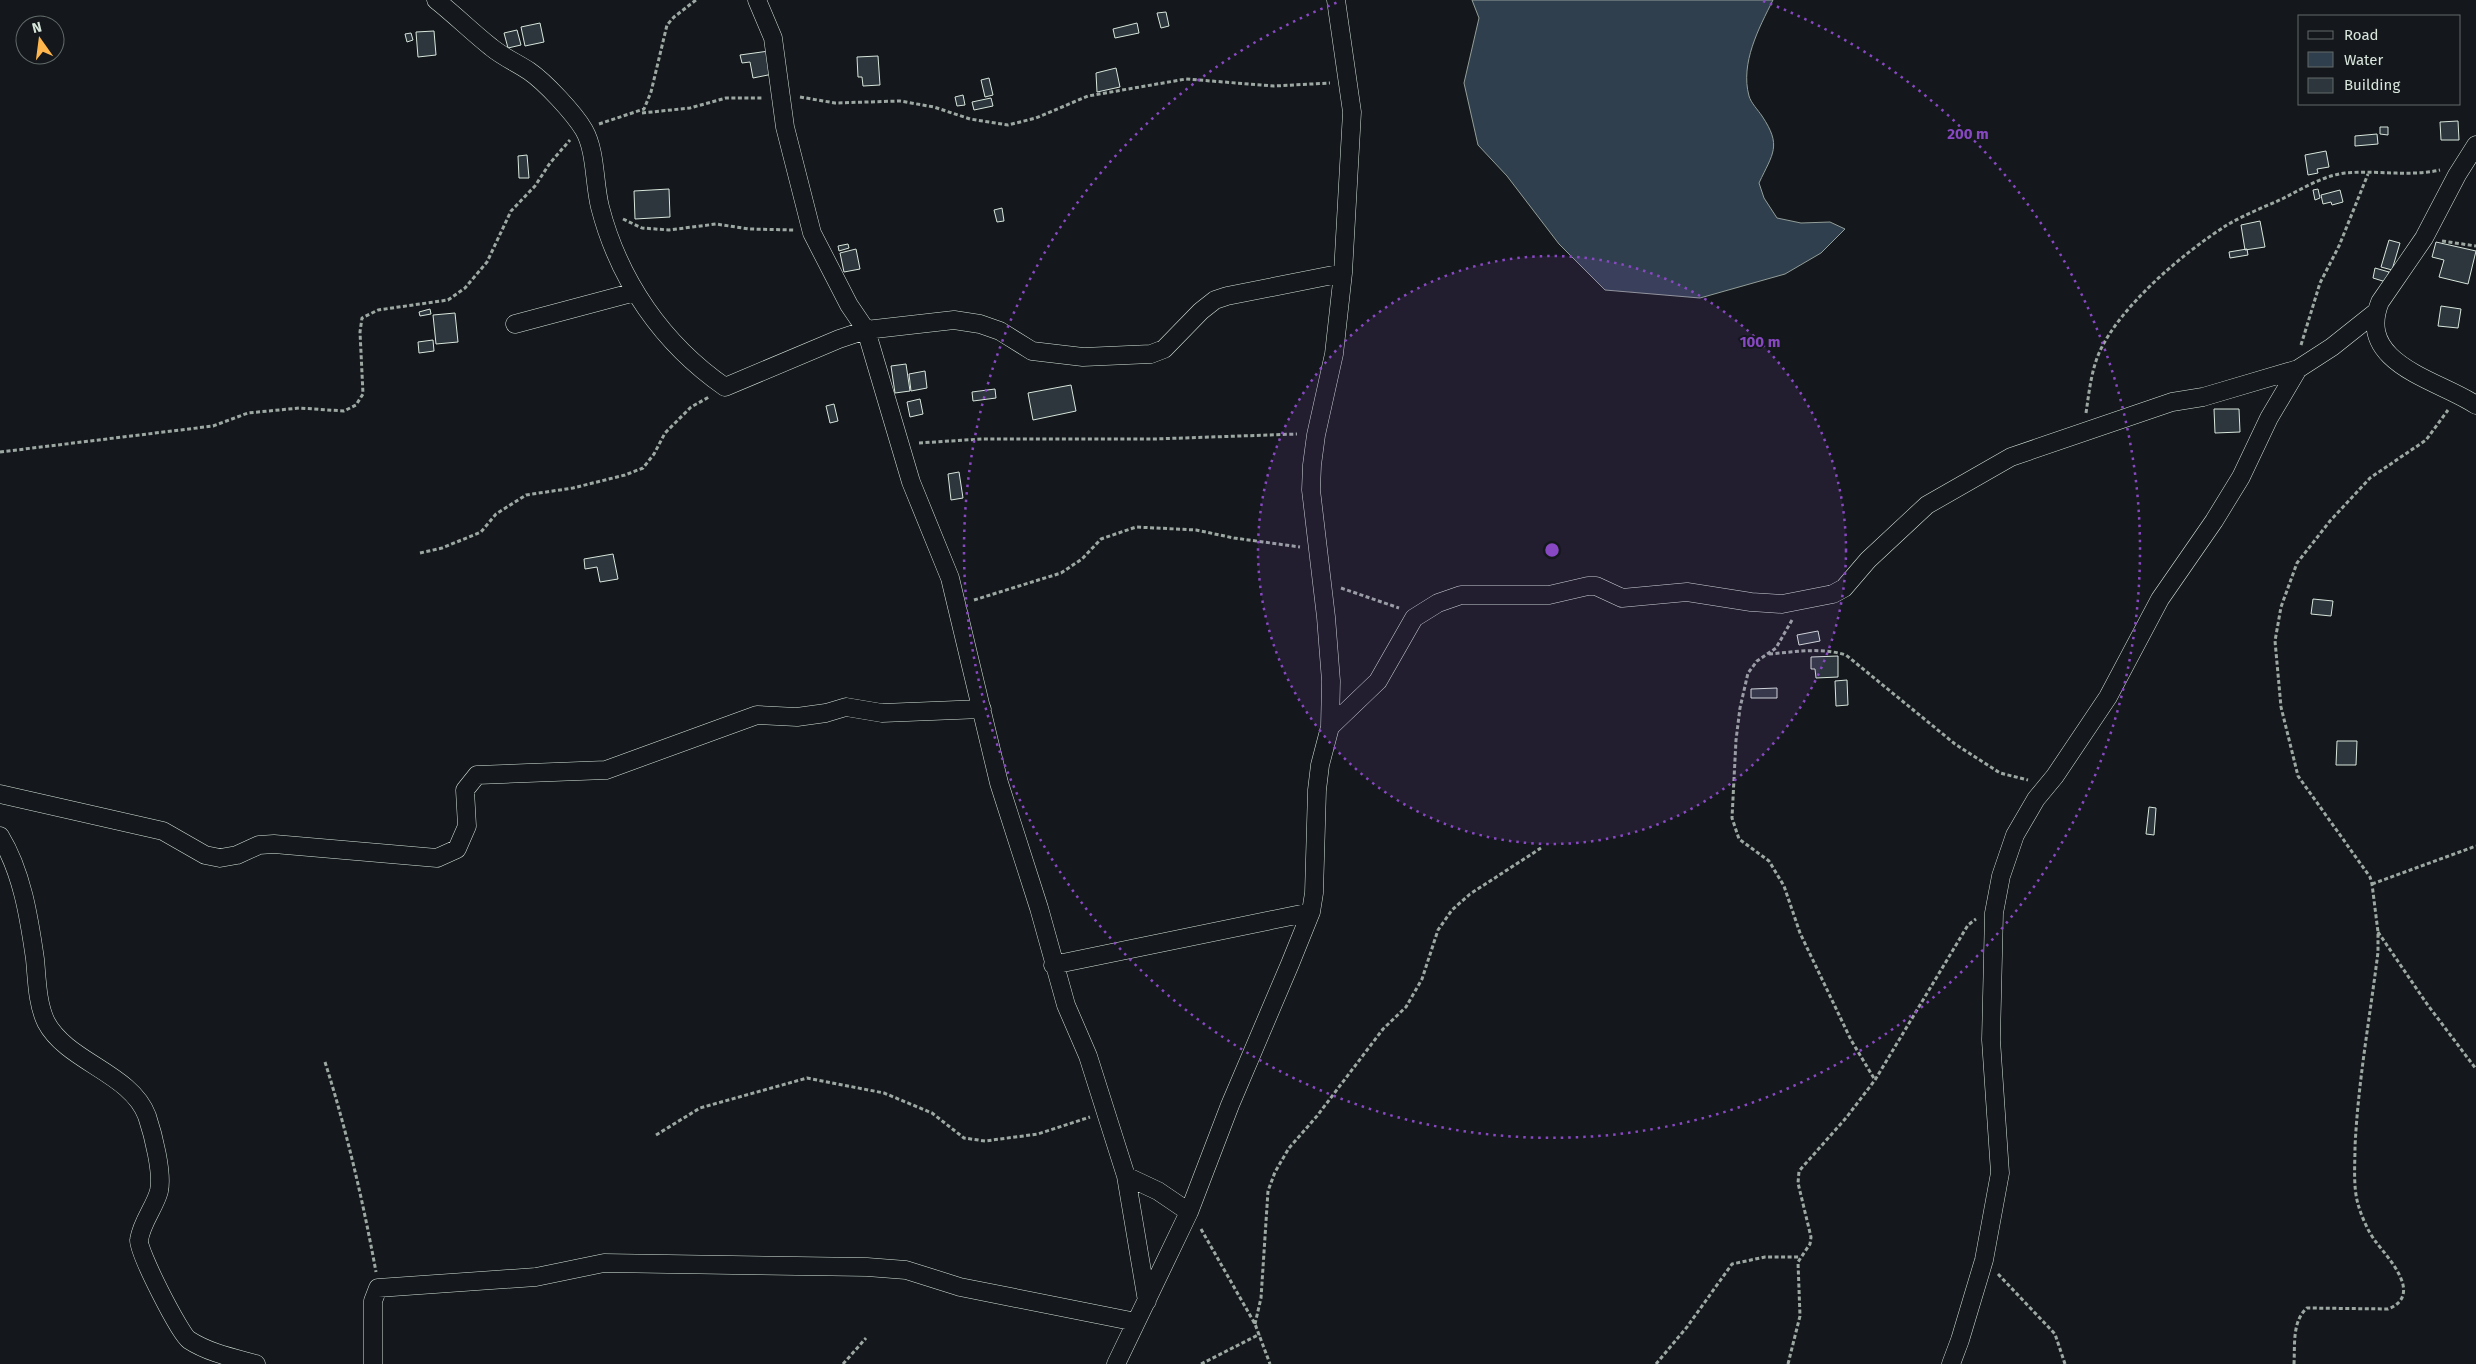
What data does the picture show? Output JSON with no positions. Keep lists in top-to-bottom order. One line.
{"legend":["Road","Water","Building"],"north":"top","rings":["200 m","100 m"]}
